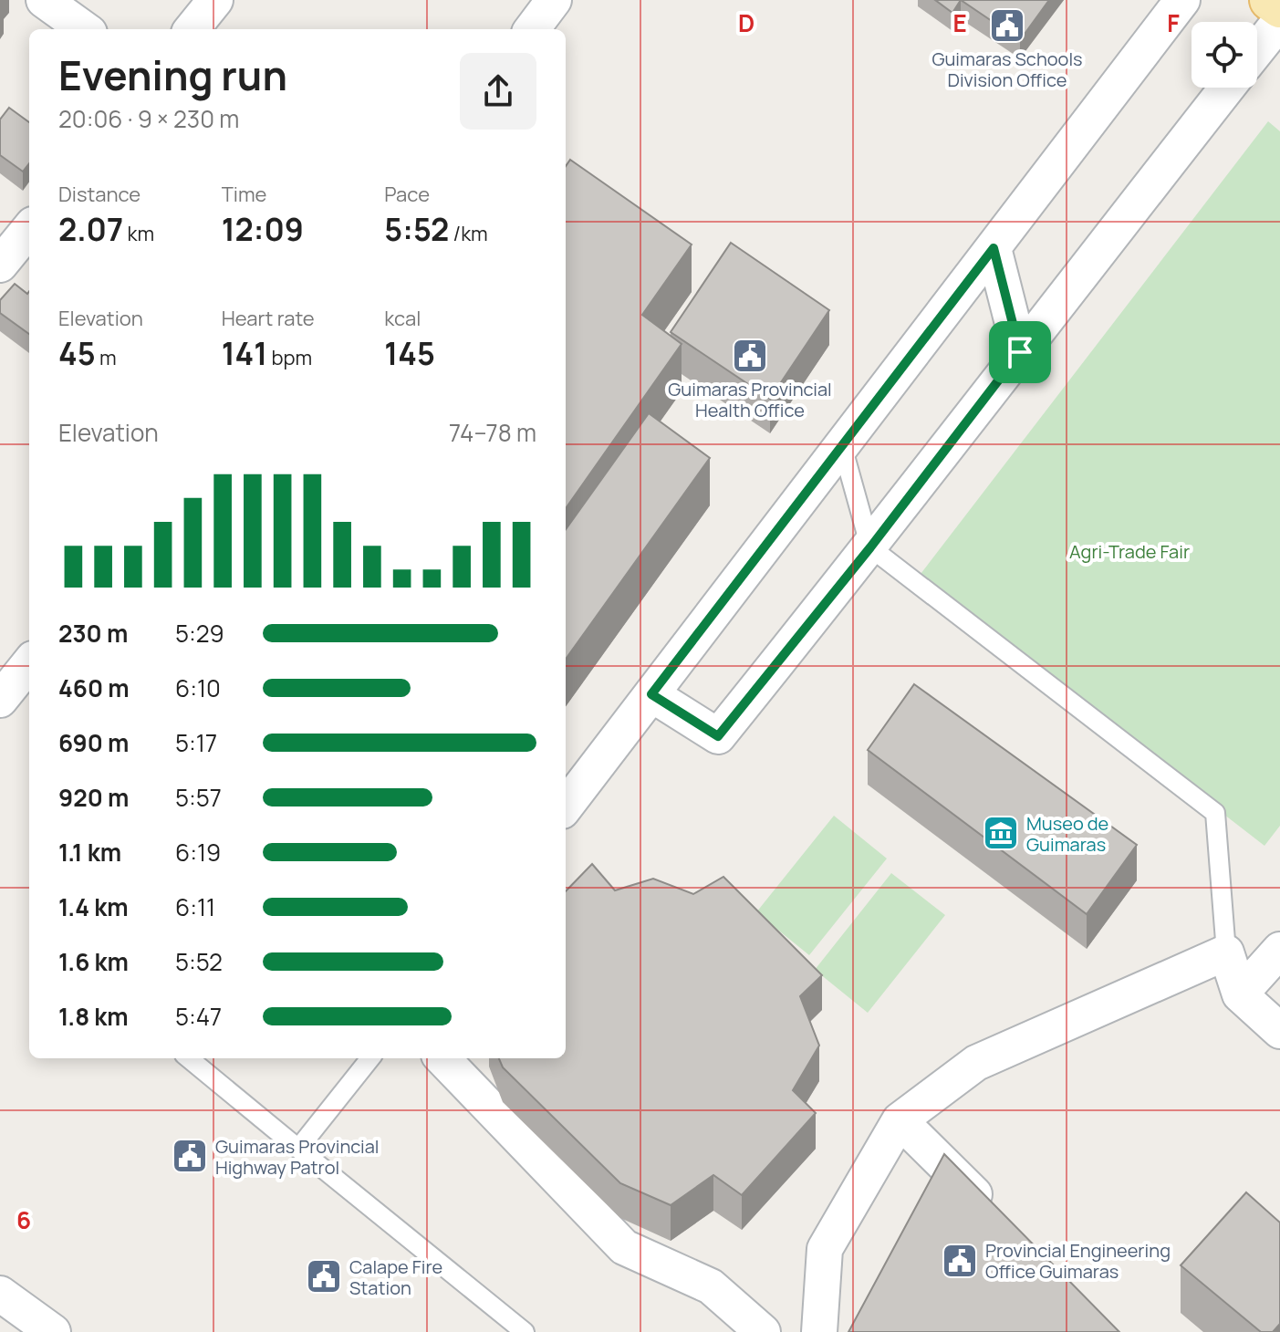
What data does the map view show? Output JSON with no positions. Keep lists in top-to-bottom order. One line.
{"parks":["Agri-Trade Fair"],"places":{"public building":["Guimaras Schools Division Office","Guimaras Provincial Health Office","Guimaras Provincial Highway Patrol","Provincial Engineering Office Guimaras","Calape Fire Station"],"museum":["Museo de Guimaras"]},"page":{"heading":["Evening run","20:06 · 9 × 230 m"],"stats":[["Distance","2.07 km"],["Time","12:09"],["Pace","5:52 /km"],["Elevation","45 m"],["Heart rate","141 bpm"],["kcal","145"]],"chart":["Elevation","74–78 m"],"list":[{"name":"230 m","note":"5:29"},{"name":"460 m","note":"6:10"},{"name":"690 m","note":"5:17"},{"name":"920 m","note":"5:57"},{"name":"1.1 km","note":"6:19"},{"name":"1.4 km","note":"6:11"},{"name":"1.6 km","note":"5:52"},{"name":"1.8 km","note":"5:47"}]},"grid":{"columns":["D","E","F"],"rows":["6"]}}
